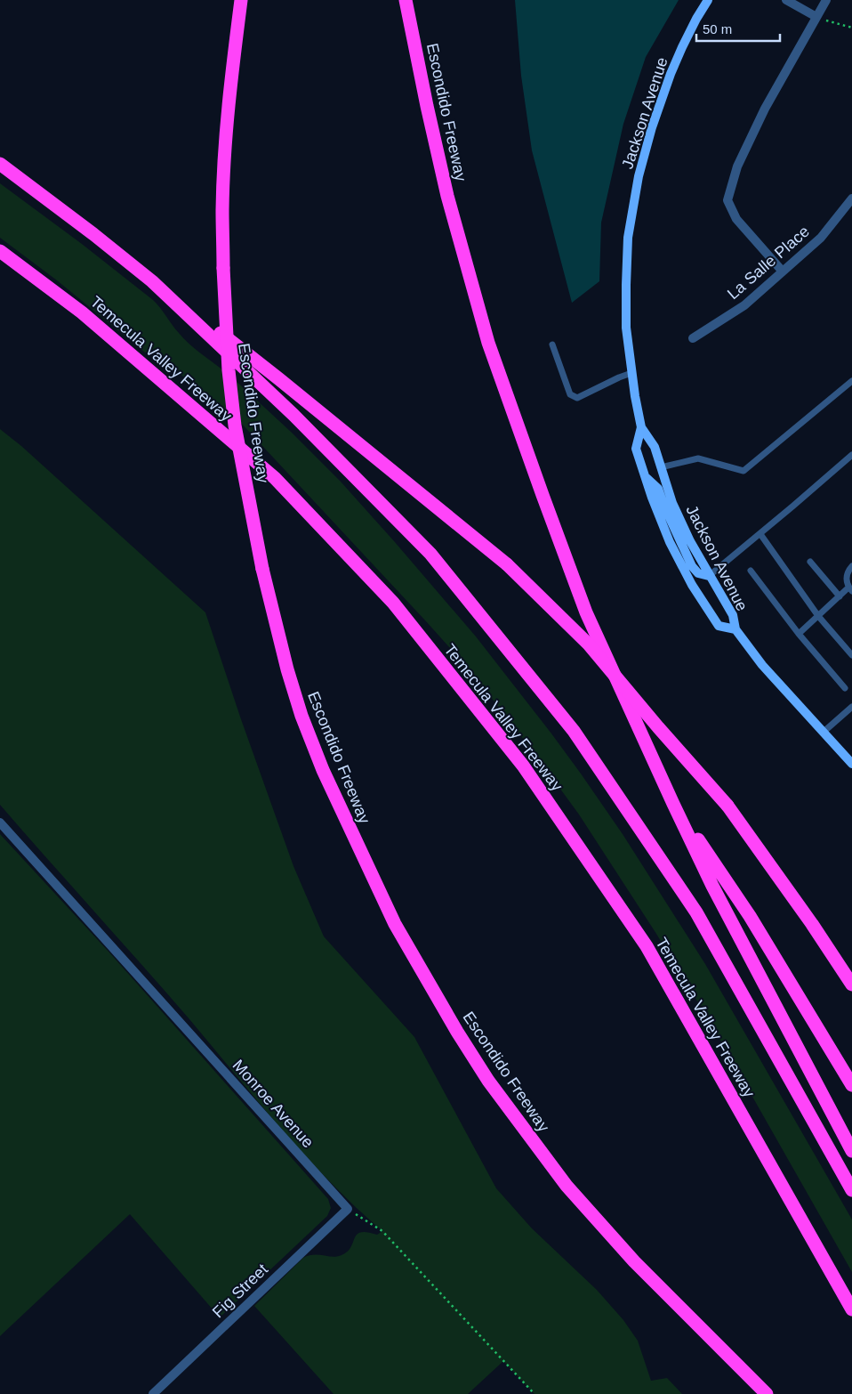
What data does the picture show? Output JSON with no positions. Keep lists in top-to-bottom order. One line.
{"streets":{"highway":["Escondido Freeway","Temecula Valley Freeway"],"main road":["Jackson Avenue"],"street":["La Salle Place","Monroe Avenue","Fig Street"]},"crossings":[["Monroe Avenue","Fig Street"]],"scale_bar":"50 m"}
